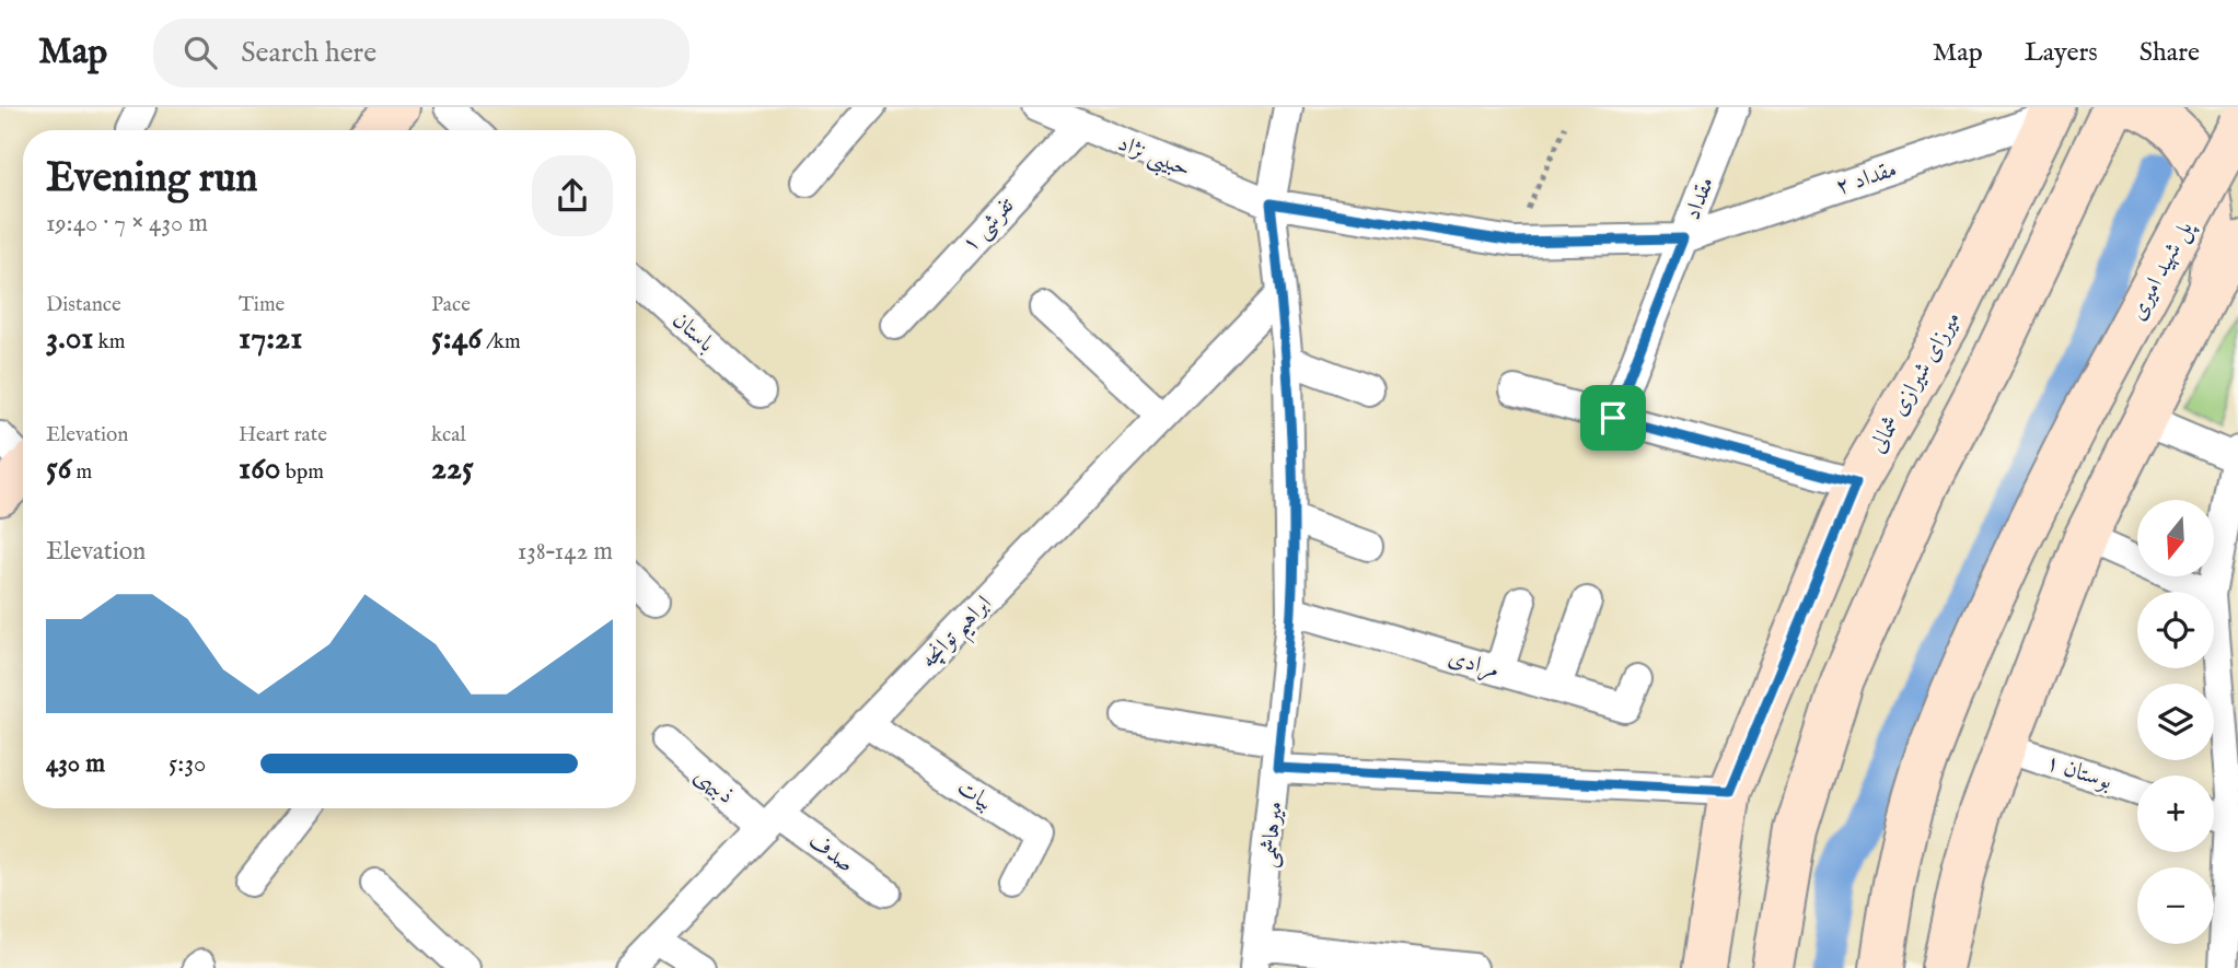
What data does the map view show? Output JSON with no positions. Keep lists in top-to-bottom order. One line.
{"streets":{"street":["حبیبی نژاد","مقداد ۲","مقداد","تفرشی ۱","پل شهید امیری","باستان","میرزای شیرازی شمالی","ابراهیم توانچه","مرادی","بوستان ۱","ذبیهی","بیات","میرهاشمی","صدف"]},"crossings":[["حبیبی نژاد","مقداد ۲"],["حبیبی نژاد","تفرشی ۱"],["حبیبی نژاد","میرهاشمی"],["مقداد ۲","مقداد"],["مقداد ۲","میرزای شیرازی شمالی"],["ابراهیم توانچه","ذبیهی"],["ابراهیم توانچه","بیات"],["ابراهیم توانچه","میرهاشمی"],["ابراهیم توانچه","صدف"],["مرادی","میرهاشمی"],["ذبیهی","صدف"]],"north":"bottom","page":{"header":"Map","search":"Search here","nav":["Map","Layers","Share"],"heading":["Evening run","19:40 · 7 × 430 m"],"stats":[["Distance","3.01 km"],["Time","17:21"],["Pace","5:46 /km"],["Elevation","56 m"],["Heart rate","160 bpm"],["kcal","225"]],"map_buttons":["+","−"],"chart":["Elevation","138–142 m"],"list":[{"name":"430 m","note":"5:30"}]}}
